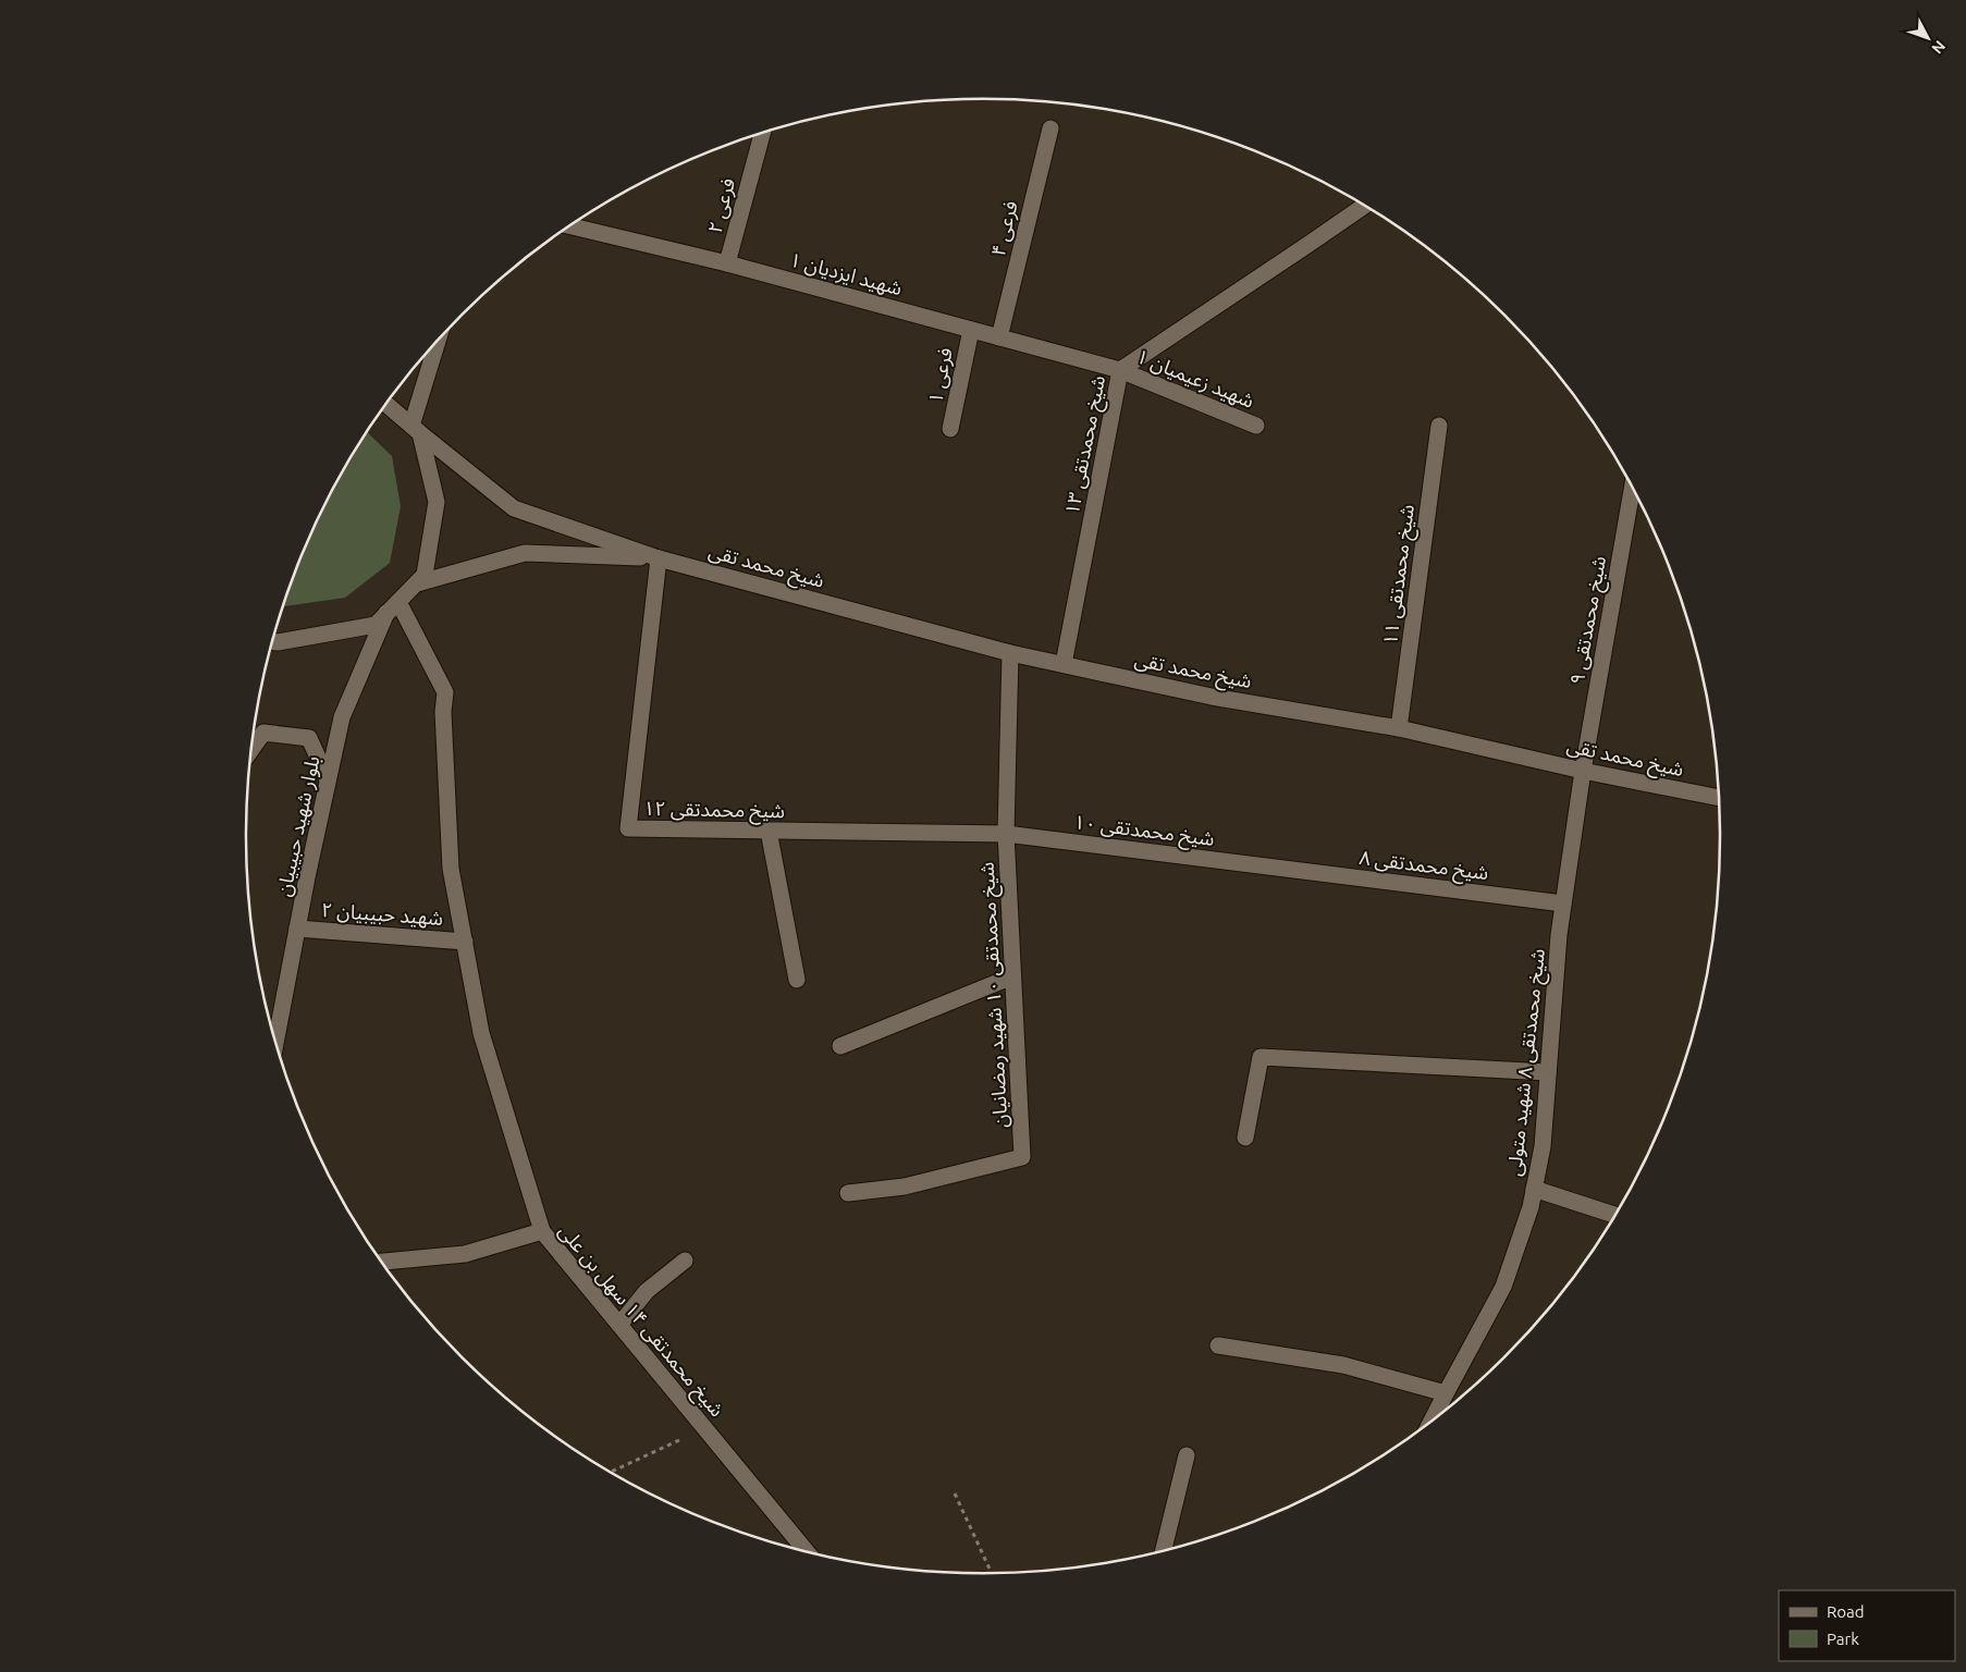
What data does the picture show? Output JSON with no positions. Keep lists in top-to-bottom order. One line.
{"streets":{"street":["فرعی ۲","فرعی ۴","شهید ایزدیان ۱","فرعی ۱","شهید زعیمیان ۱","شیخ محمدتقی ۱۳","شیخ محمد تقی","شیخ محمدتقی ۱۱","شیخ محمدتقی ۹","شیخ محمدتقی ۱۲","بلوار شهید حبیبیان","شیخ محمدتقی ۱۰","شیخ محمدتقی ۸","شهید حبیبیان ۲","شیخ محمدتقی ۱۰ شهید رمضانیان","شیخ محمدتقی ۸ شهید متولی","شیخ محمدتقی ۱۴ سهل بن علی"]},"crossings":[["فرعی ۲","شهید ایزدیان ۱"],["فرعی ۴","شهید ایزدیان ۱"],["شهید ایزدیان ۱","فرعی ۱"],["شهید ایزدیان ۱","شهید زعیمیان ۱"],["شهید ایزدیان ۱","شیخ محمدتقی ۱۳"],["شهید زعیمیان ۱","شیخ محمدتقی ۱۳"],["شیخ محمدتقی ۱۳","شیخ محمد تقی"],["شیخ محمد تقی","شیخ محمدتقی ۱۱"],["شیخ محمد تقی","شیخ محمدتقی ۹"],["شیخ محمد تقی","شیخ محمدتقی ۱۲"],["شیخ محمد تقی","شیخ محمدتقی ۱۰ شهید رمضانیان"],["شیخ محمد تقی","شیخ محمدتقی ۸ شهید متولی"],["شیخ محمدتقی ۹","شیخ محمدتقی ۸ شهید متولی"],["شیخ محمدتقی ۱۲","شیخ محمدتقی ۱۰"],["شیخ محمدتقی ۱۲","شیخ محمدتقی ۱۰ شهید رمضانیان"],["بلوار شهید حبیبیان","شهید حبیبیان ۲"],["بلوار شهید حبیبیان","شیخ محمدتقی ۱۴ سهل بن علی"],["شیخ محمدتقی ۱۰","شیخ محمدتقی ۸"],["شیخ محمدتقی ۱۰","شیخ محمدتقی ۱۰ شهید رمضانیان"],["شیخ محمدتقی ۸","شیخ محمدتقی ۸ شهید متولی"],["شهید حبیبیان ۲","شیخ محمدتقی ۱۴ سهل بن علی"]],"legend":["Road","Park"],"north":"bottom right"}
